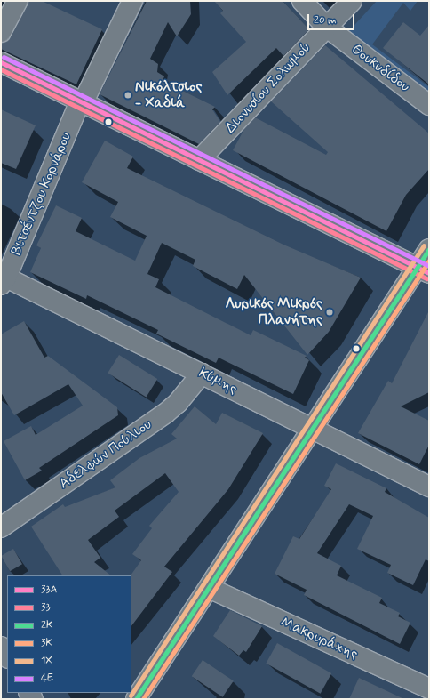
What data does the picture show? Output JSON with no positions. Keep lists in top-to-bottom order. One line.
{"streets":{"street":["Θουκυδίδου","Διονυσίου Σολωμού","Βιτσέντζου Κορνάρου","Κύμης","Αδελφών Πούλιου","Μακρυράχης"]},"crossings":[["Θουκυδίδου","Διονυσίου Σολωμού"],["Βιτσέντζου Κορνάρου","Κύμης"],["Κύμης","Αδελφών Πούλιου"]],"places":["Νικόλτσιος - Χαδιά","Λυρικός Μικρός Πλανήτης"],"lines":["transit line 4Ε","transit line 33A","transit line 33","transit line 1Χ","transit line 2Κ","transit line 3Κ"],"legend":["33A","33","2Κ","3Κ","1Χ","4Ε"],"scale_bar":"20 m"}
